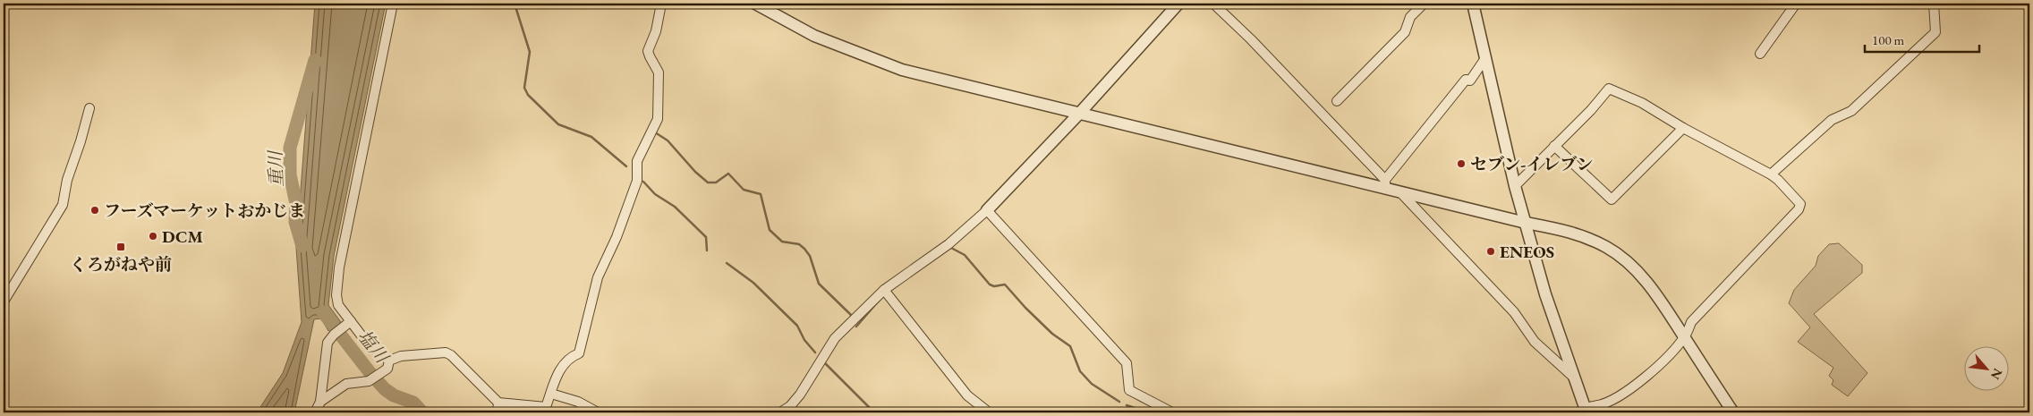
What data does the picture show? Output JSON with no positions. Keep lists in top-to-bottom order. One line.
{"water":["重川","塩川"],"places":{"other":["セブン-イレブン","フーズマーケットおかじま","DCM","ENEOS"],"transit":["くろがねや前"]},"scale_bar":"100 m","north":"bottom right"}
